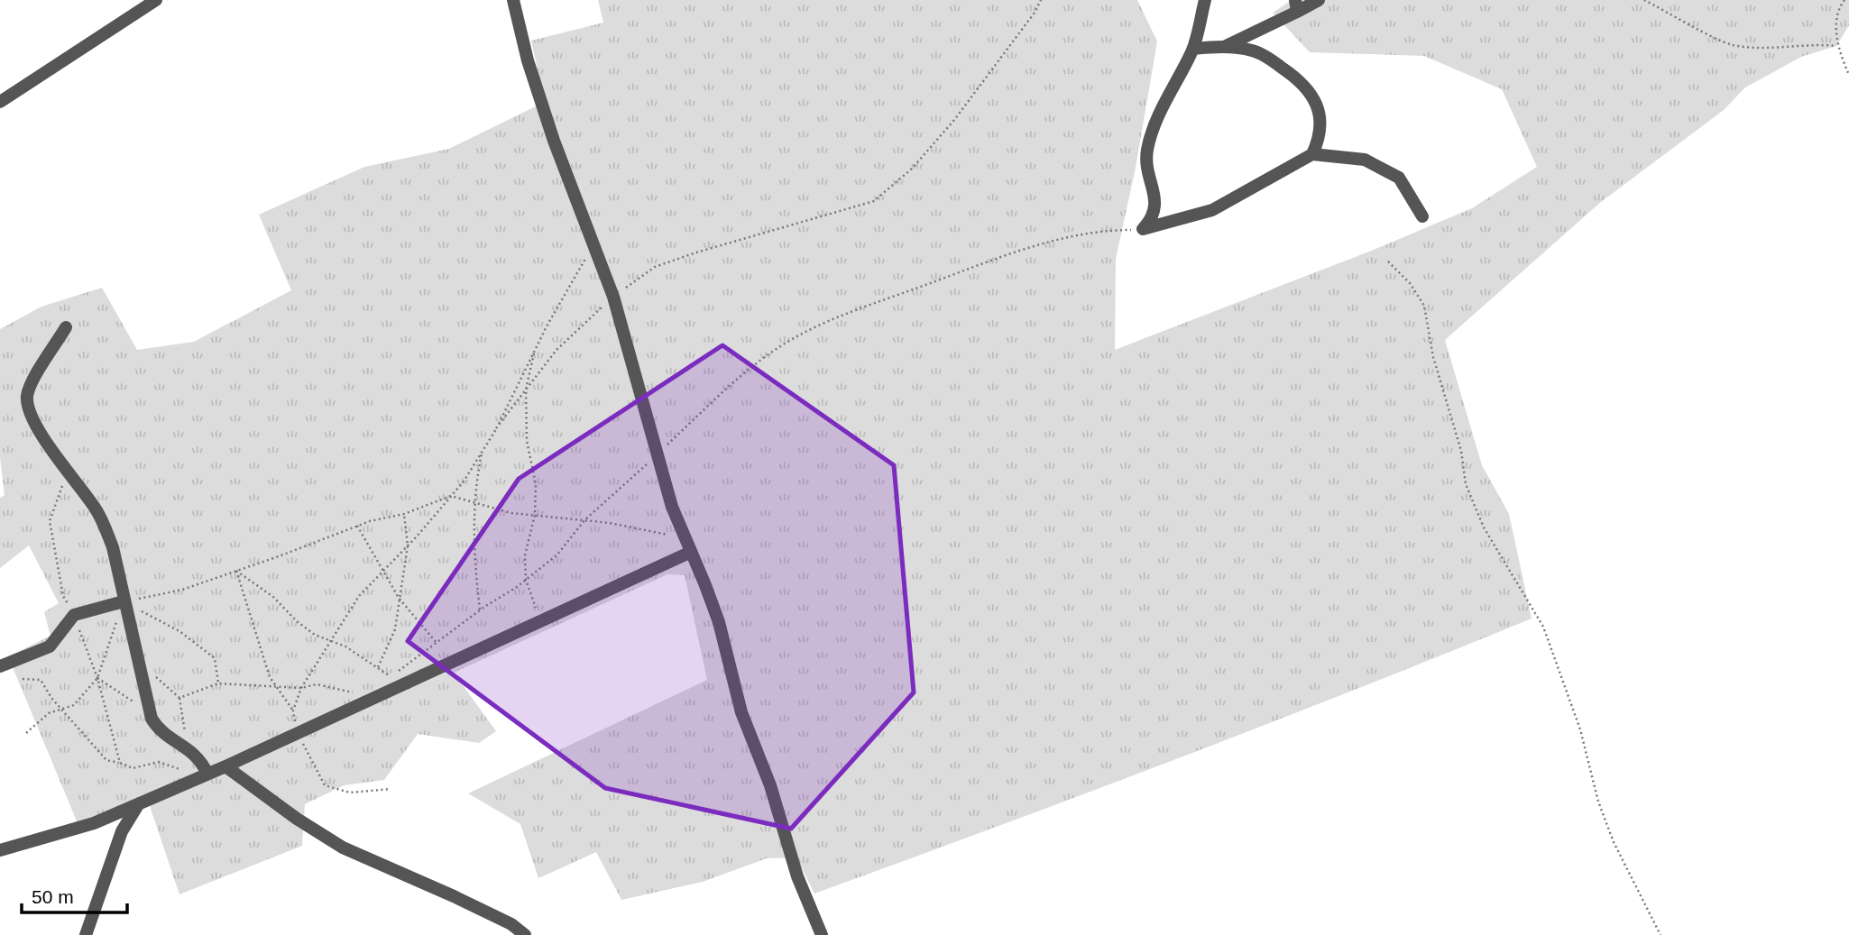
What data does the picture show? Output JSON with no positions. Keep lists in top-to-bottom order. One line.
{"scale_bar":"50 m"}
